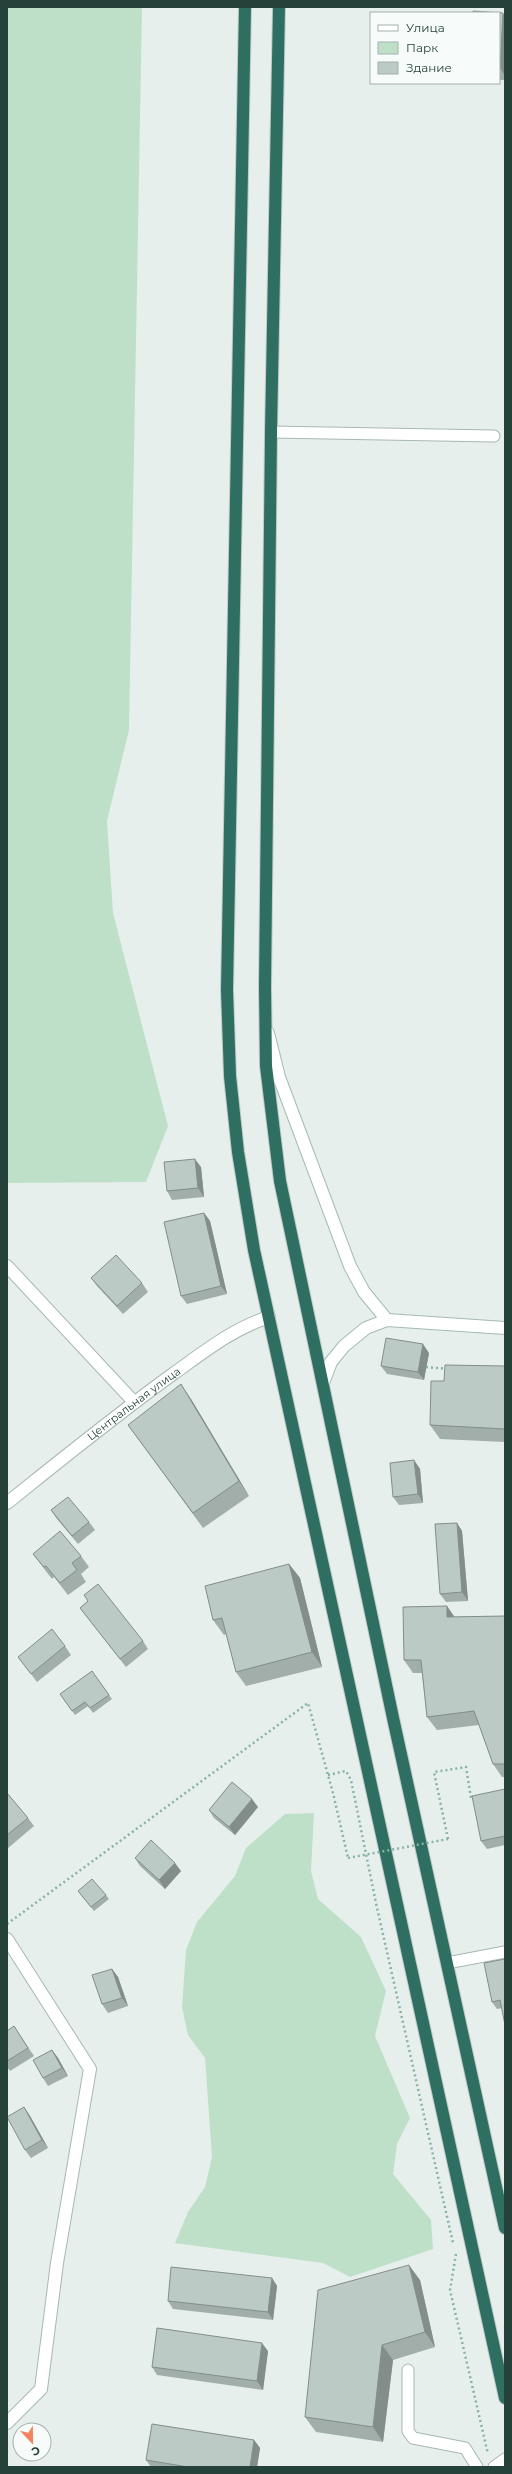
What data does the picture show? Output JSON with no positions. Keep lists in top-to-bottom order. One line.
{"streets":{"street":["Центральная улица"]},"legend":["Улица","Парк","Здание"],"north":"bottom"}
